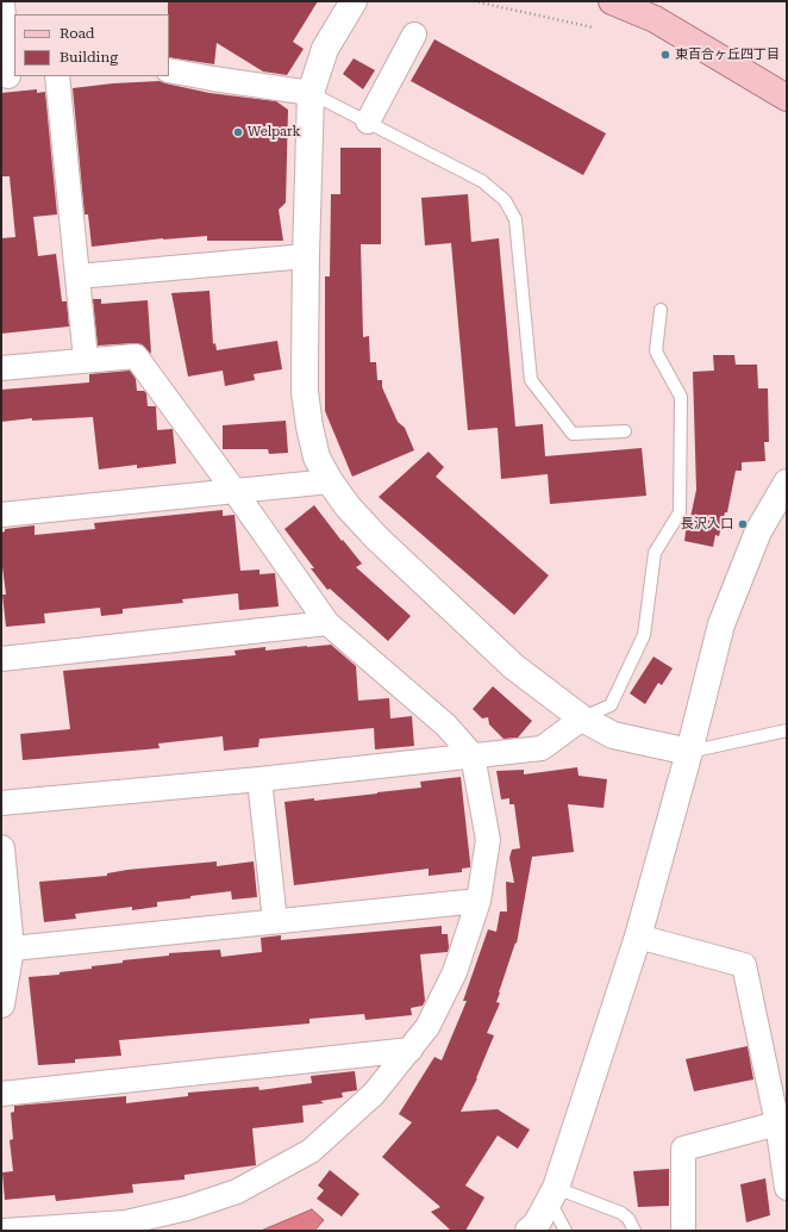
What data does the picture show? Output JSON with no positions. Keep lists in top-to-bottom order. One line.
{"places":["東百合ヶ丘四丁目","Welpark","長沢入口"],"legend":["Road","Building"]}
